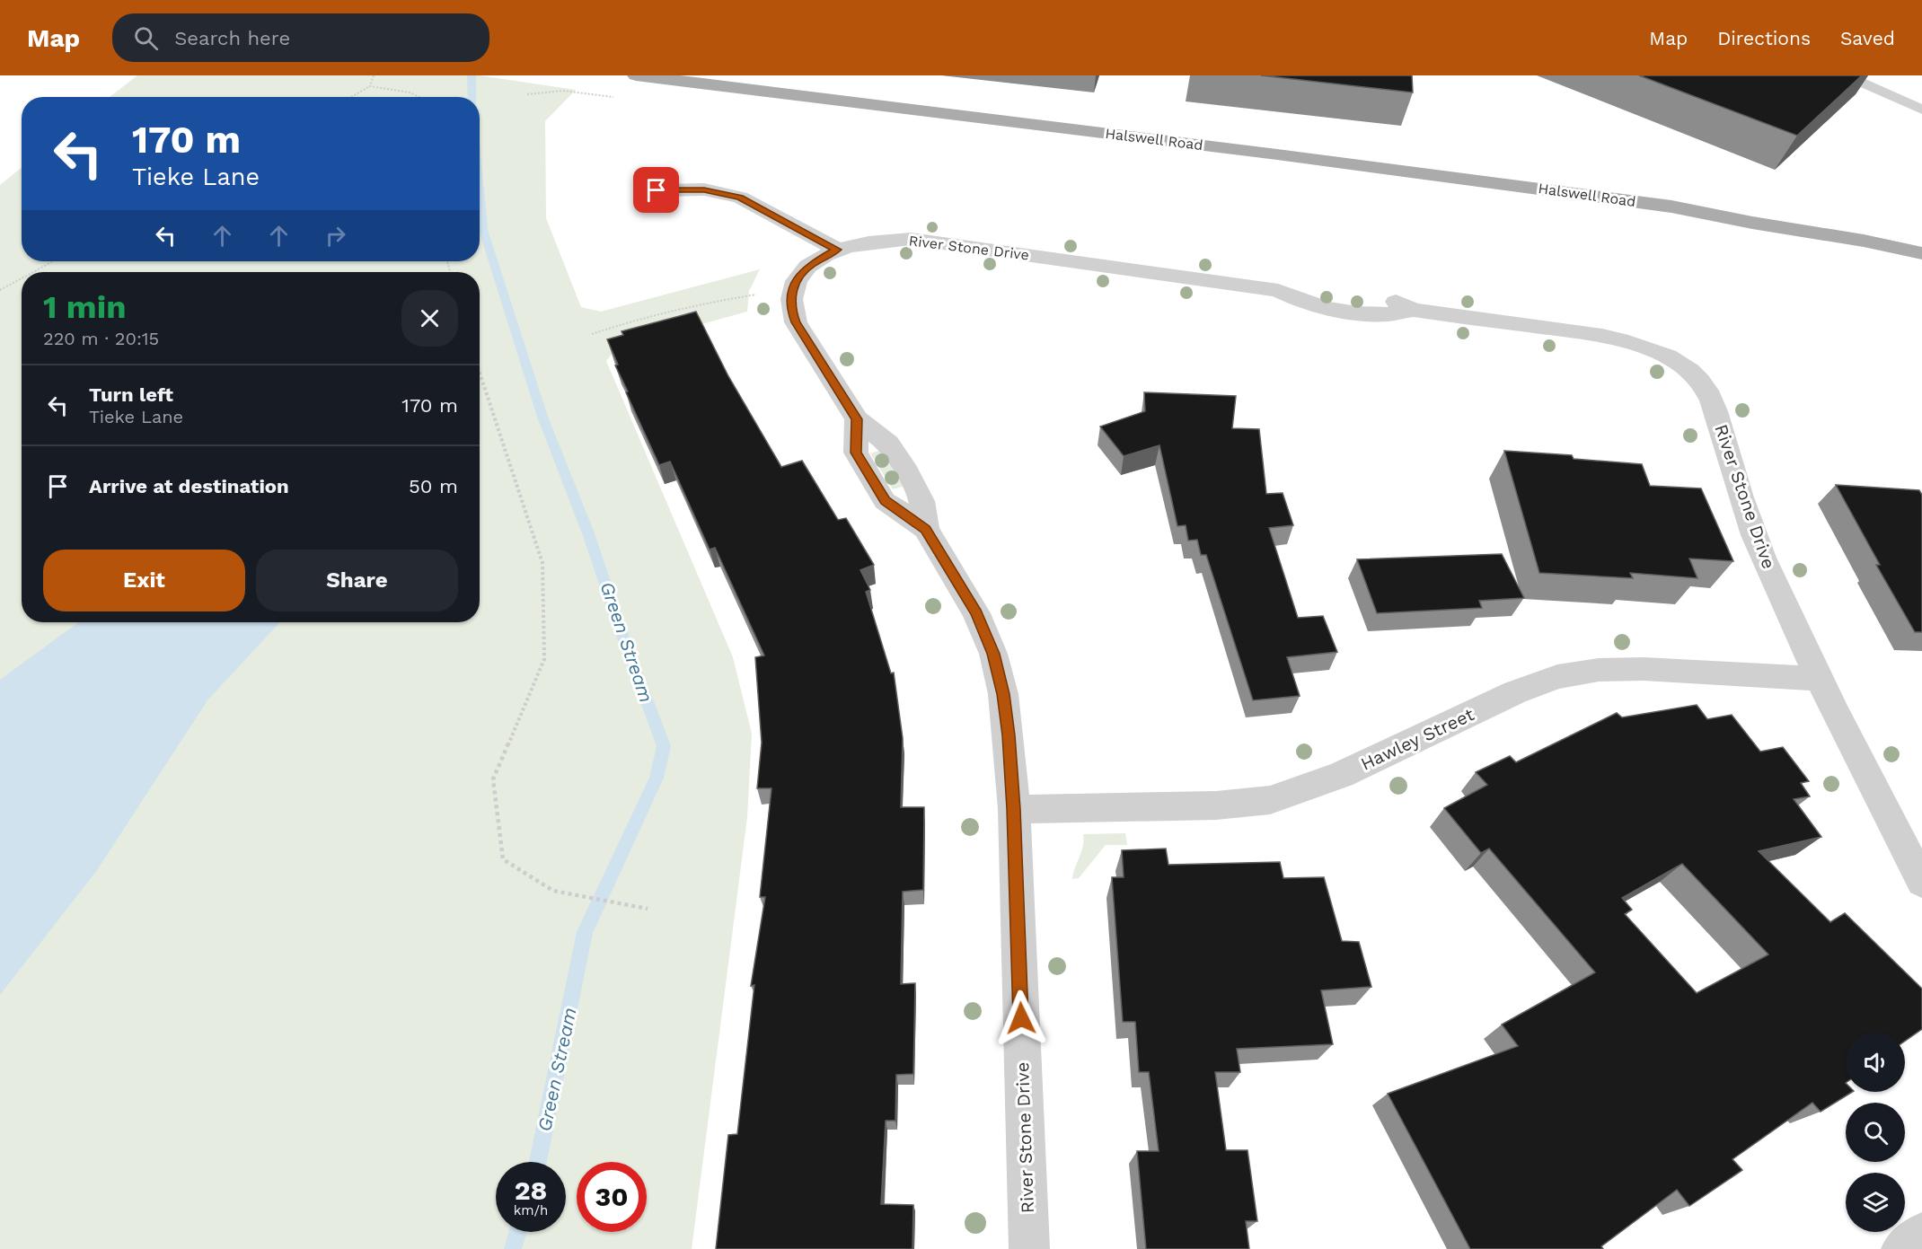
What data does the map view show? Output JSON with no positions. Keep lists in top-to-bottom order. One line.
{"streets":{"main road":["Halswell Road"],"street":["River Stone Drive","Hawley Street"]},"crossings":[["River Stone Drive","Hawley Street"]],"water":["Green Stream"],"page":{"header":"Map","search":"Search here","nav":["Map","Directions","Saved"],"turn":["170 m","Tieke Lane"],"heading":["1 min","220 m · 20:15"],"list":[{"name":"Turn left","note":"Tieke Lane","value":"170 m"},{"name":"Arrive at destination","value":"50 m"}],"buttons":["Exit","Share"],"speed":"28 km/h","limit":"30"}}
